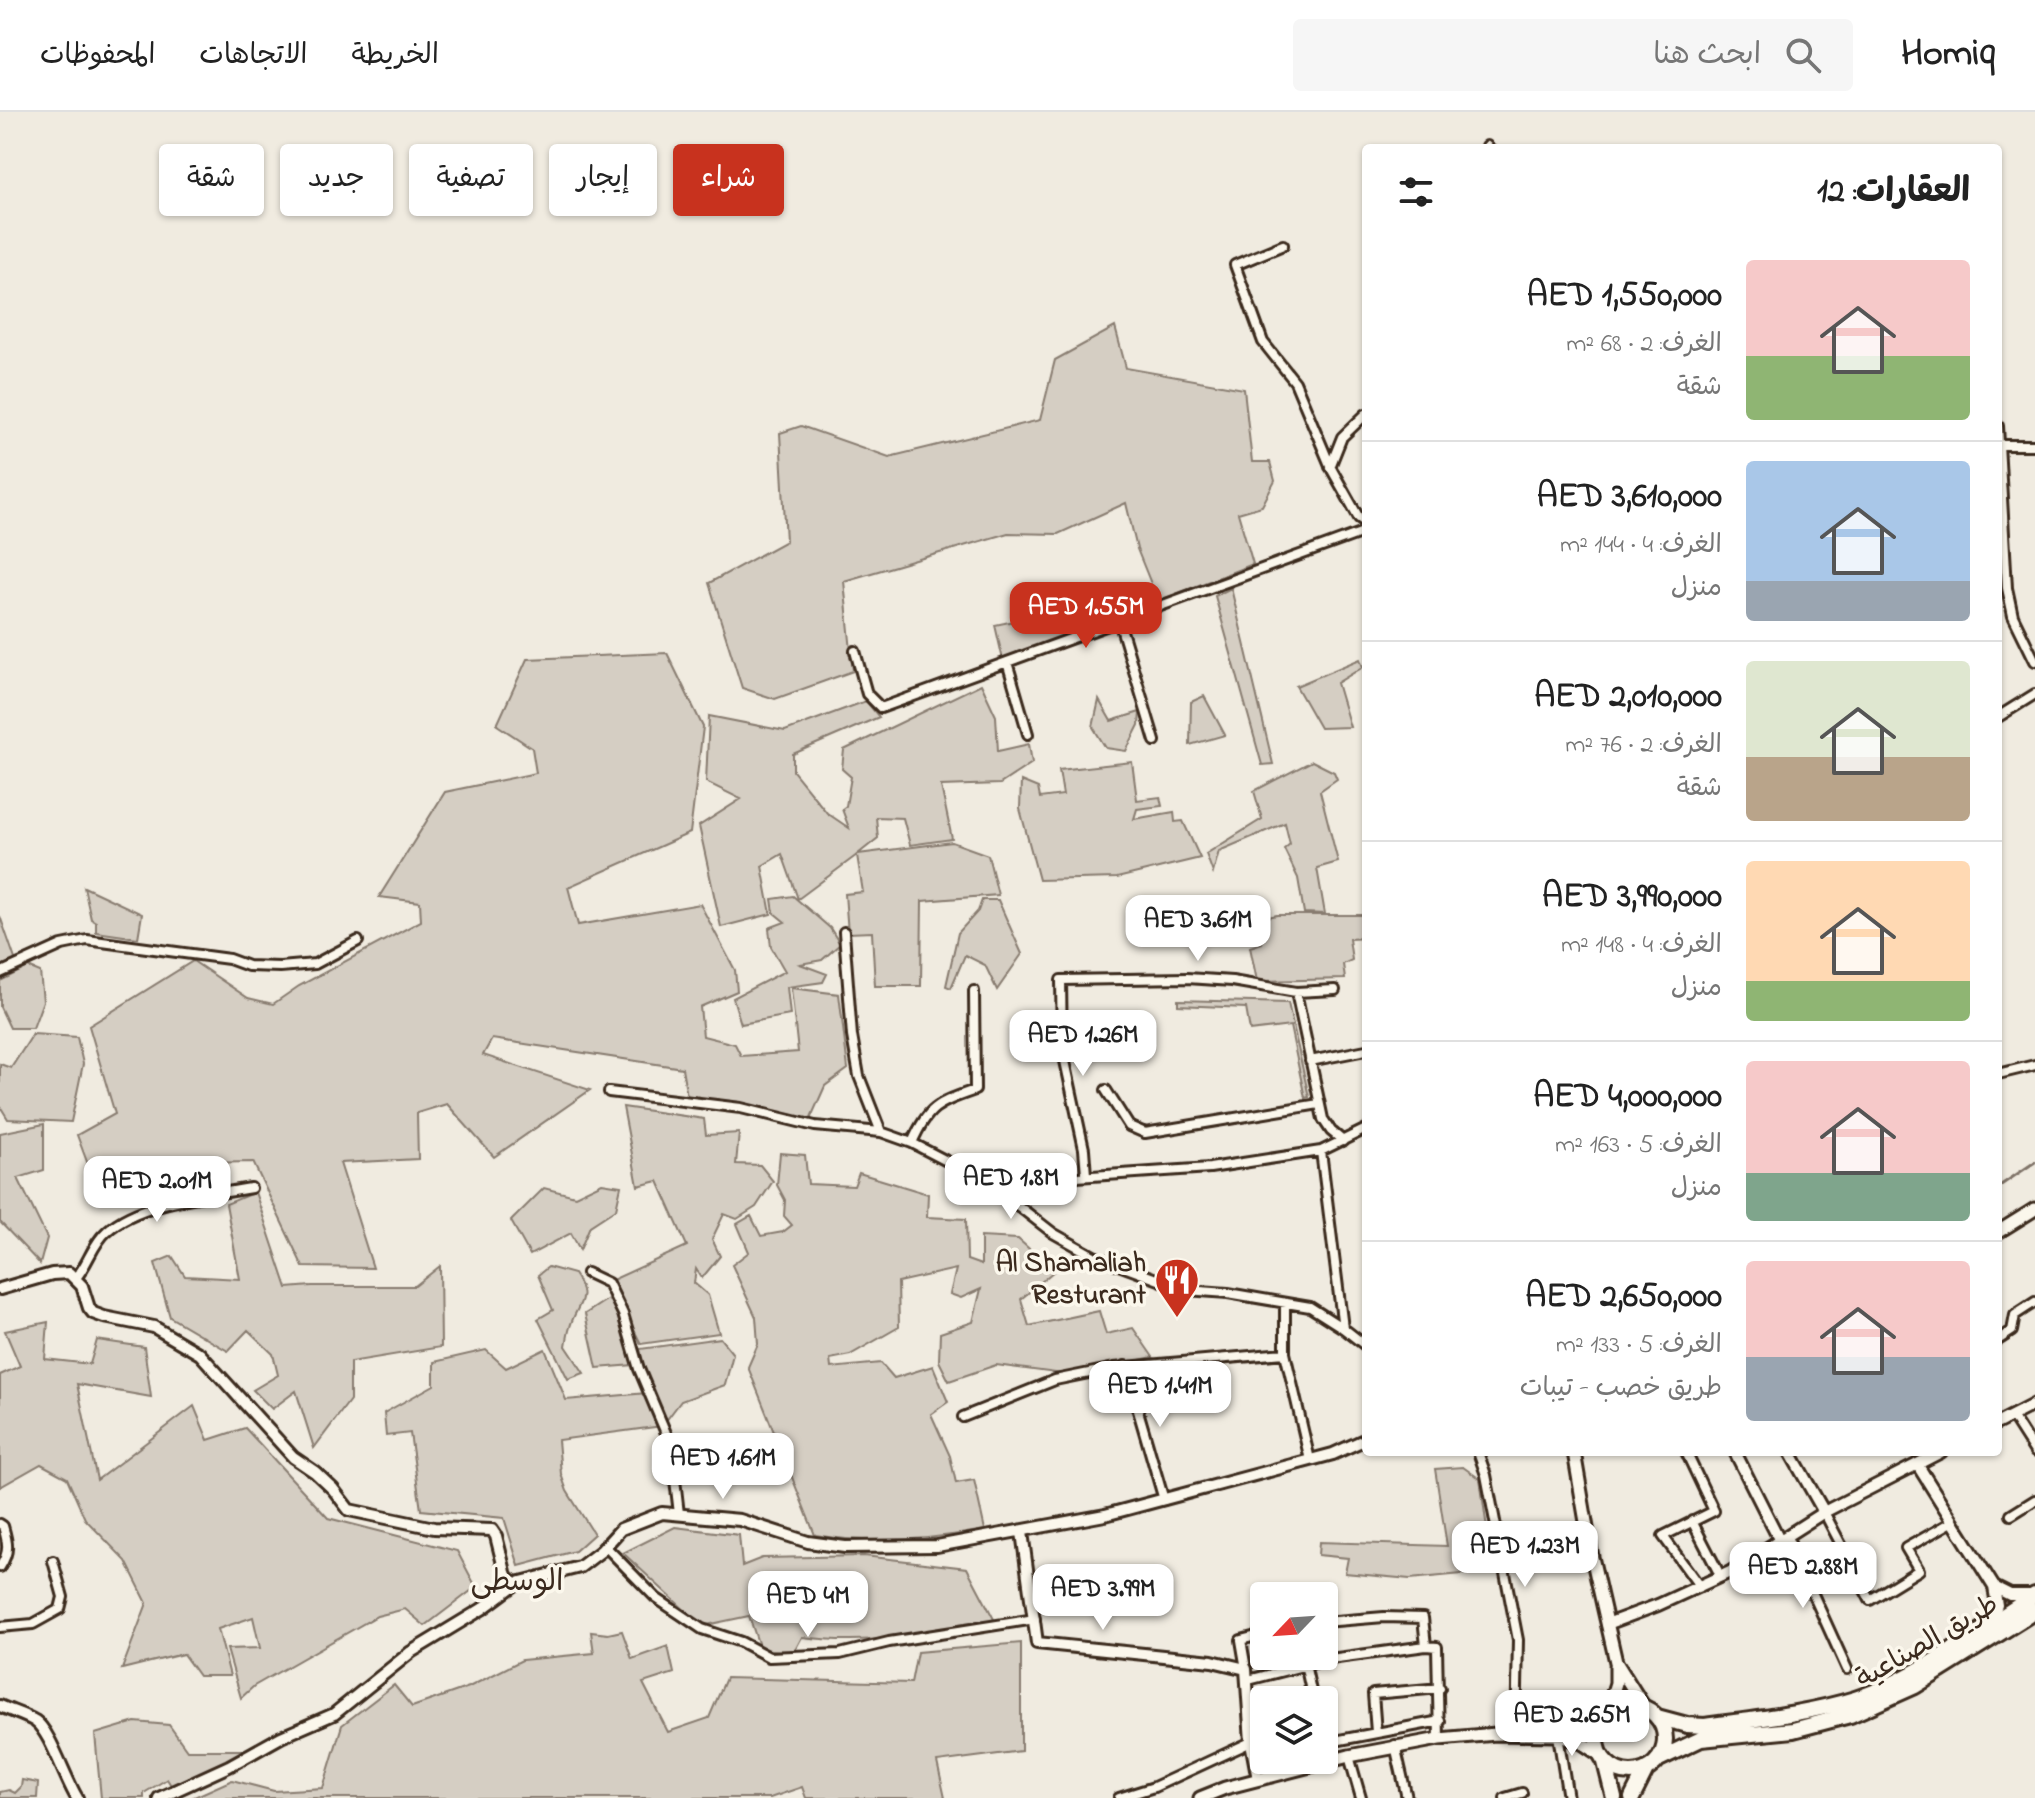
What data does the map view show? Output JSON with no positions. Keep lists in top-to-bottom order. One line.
{"streets":{"highway":["طريق الصناعية"]},"districts":["الوسطى"],"places":{"restaurant":["Al Shamaliah Resturant"]},"north":"bottom left","page":{"header":"Homiq","search":"ابحث هنا","nav":["الخريطة","الاتجاهات","المحفوظات"],"chip":["شراء","إيجار","تصفية","جديد","شقة"],"heading":"العقارات: 12","list":[{"name":"AED 1,550,000","note":"الغرف: 2 · 68 m² · شقة"},{"name":"AED 3,610,000","note":"الغرف: 4 · 144 m² · منزل"},{"name":"AED 2,010,000","note":"الغرف: 2 · 76 m² · شقة"},{"name":"AED 3,990,000","note":"الغرف: 4 · 148 m² · منزل"},{"name":"AED 4,000,000","note":"الغرف: 5 · 163 m² · منزل"},{"name":"AED 2,650,000","note":"الغرف: 5 · 133 m² · طريق خصب - تيبات"}],"price":["AED 1.55M","AED 3.61M","AED 1.26M","AED 1.8M","AED 2.01M","AED 1.41M","AED 1.61M","AED 1.23M","AED 2.88M","AED 3.99M","AED 4M","AED 2.65M"]}}
